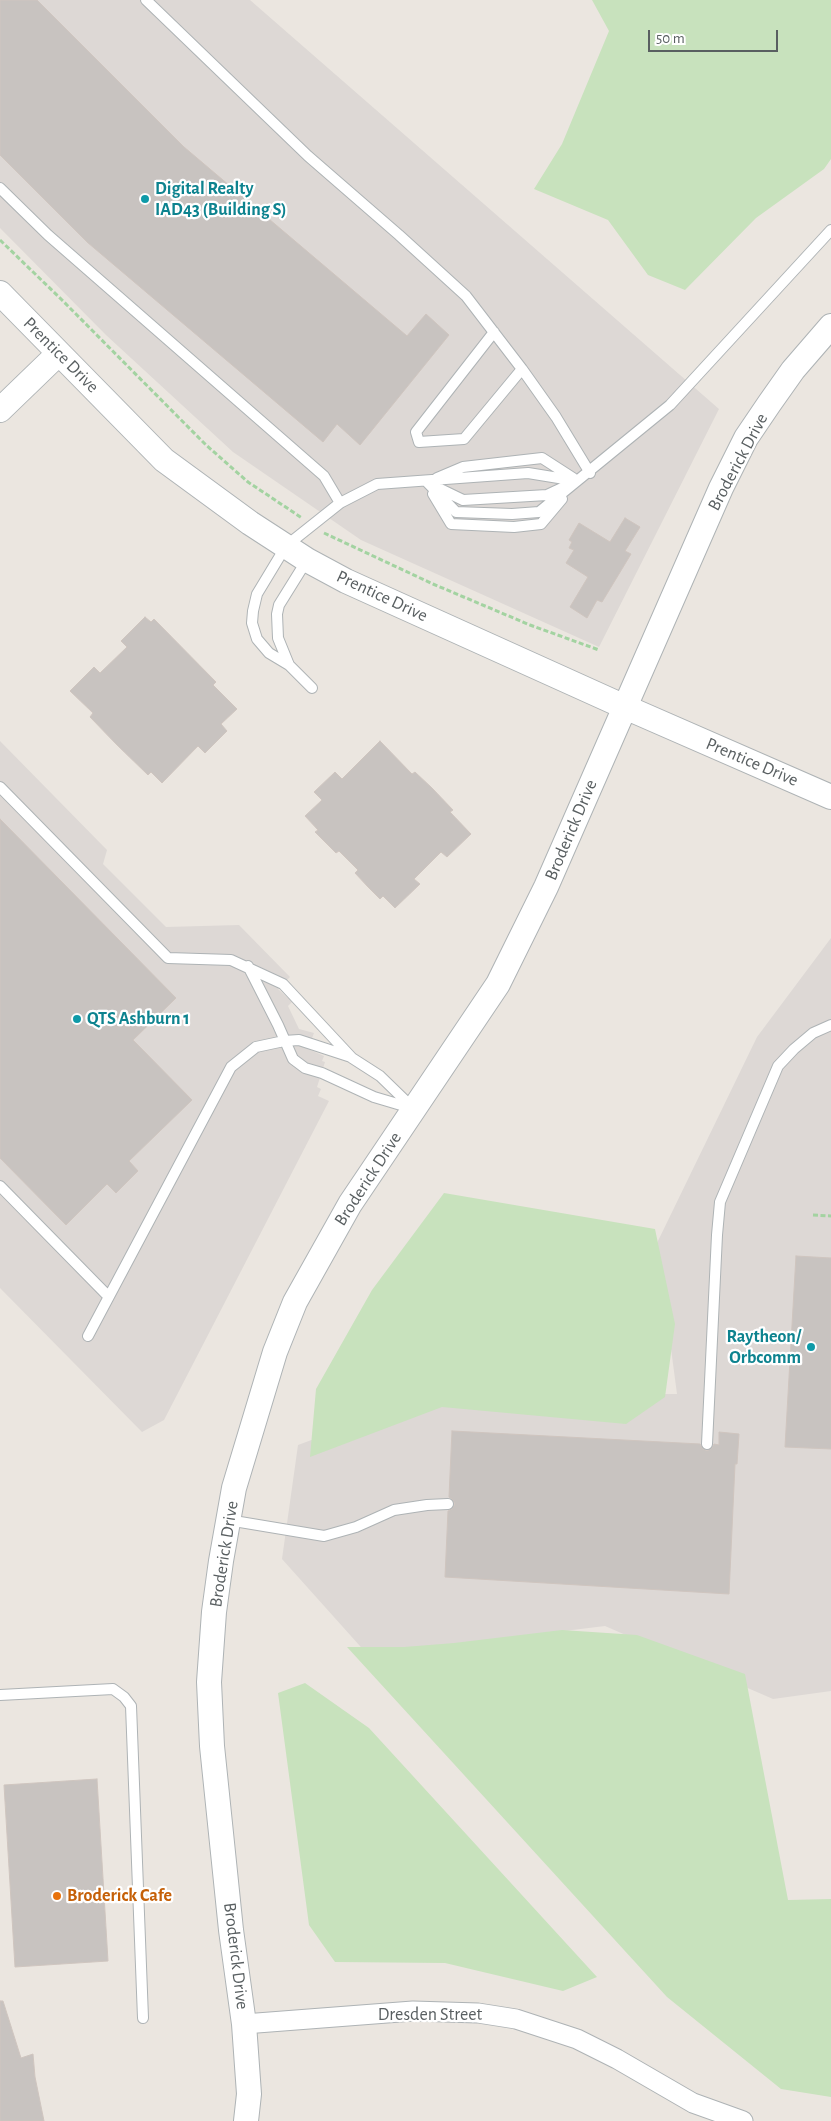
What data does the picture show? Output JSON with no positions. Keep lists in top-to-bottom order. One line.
{"streets":{"street":["Prentice Drive","Broderick Drive","Dresden Street"]},"crossings":[["Prentice Drive","Broderick Drive"],["Broderick Drive","Dresden Street"]],"places":["Digital Realty IAD43 (Building S)","QTS Ashburn 1","Raytheon/ Orbcomm","Broderick Cafe"],"scale_bar":"50 m"}
